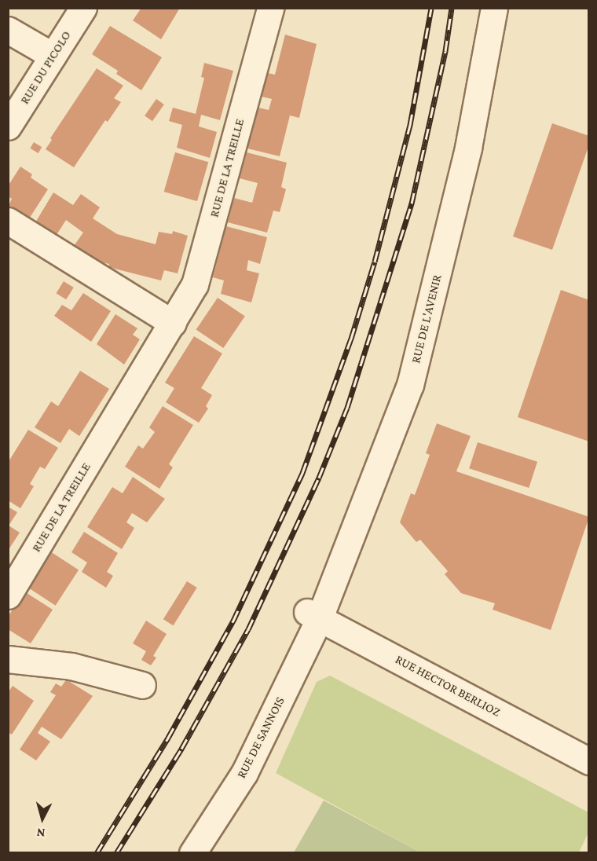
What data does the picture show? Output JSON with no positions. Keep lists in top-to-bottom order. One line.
{"streets":{"street":["RUE DU PICOLO","RUE DE LA TREILLE","RUE DE L'AVENIR","RUE HECTOR BERLIOZ","RUE DE SANNOIS"]},"crossings":[["RUE DE L'AVENIR","RUE HECTOR BERLIOZ"],["RUE DE L'AVENIR","RUE DE SANNOIS"],["RUE HECTOR BERLIOZ","RUE DE SANNOIS"]],"north":"bottom"}
